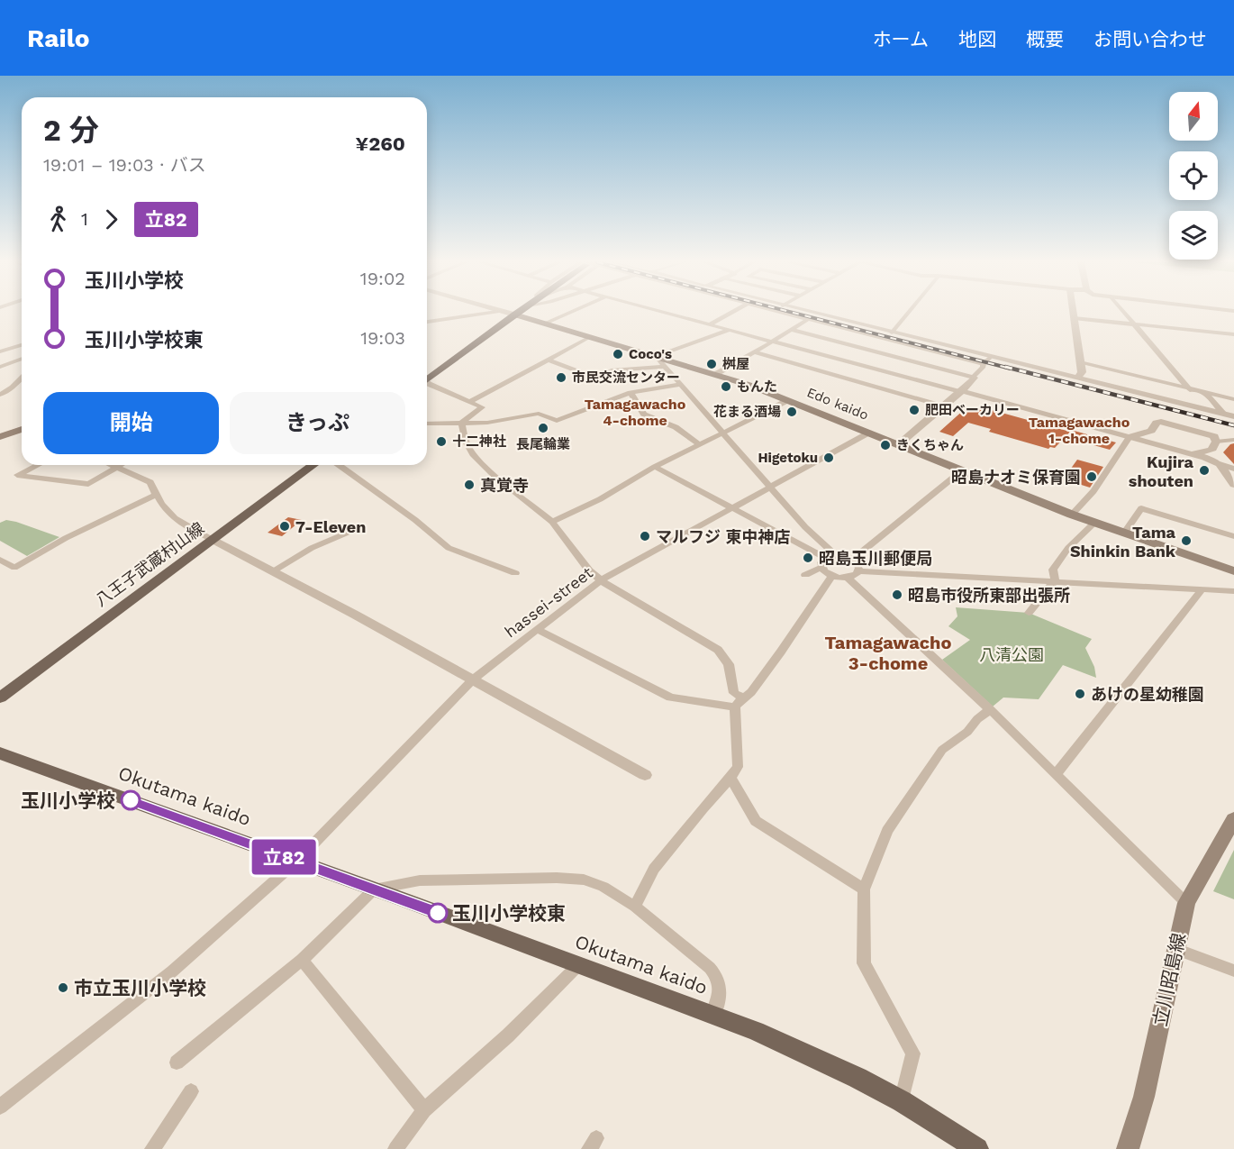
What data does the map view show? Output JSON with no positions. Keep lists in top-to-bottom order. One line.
{"streets":{"main road":["Edo kaido","八王子武蔵村山線","Okutama kaido","立川昭島線"],"street":["hassei-street"]},"crossings":[["Edo kaido","hassei-street"],["hassei-street","Okutama kaido"]],"districts":["Tamagawacho 4-chome","Tamagawacho 1-chome","Tamagawacho 3-chome"],"parks":["八清公園"],"places":["Coco's","桝屋","市民交流センター","もんた","肥田ベーカリー","花まる酒場","長尾輪業","十二神社","きくちゃん","Higetoku","Kujira shouten","昭島ナオミ保育園","真覚寺","7-Eleven","マルフジ 東中神店","Tama Shinkin Bank","昭島玉川郵便局","昭島市役所東部出張所","あけの星幼稚園","玉川小学校","玉川小学校東","市立玉川小学校"],"lines":["bus line 立82"],"north":"top","page":{"header":"Railo","nav":["ホーム","地図","概要","お問い合わせ"],"on_map":"立82","heading":["2 分","19:01 – 19:03 · バス","¥260"],"legs":["1","立82"],"list":[{"name":"玉川小学校","value":"19:02"},{"name":"玉川小学校東","value":"19:03"}],"buttons":["開始","きっぷ"]}}
